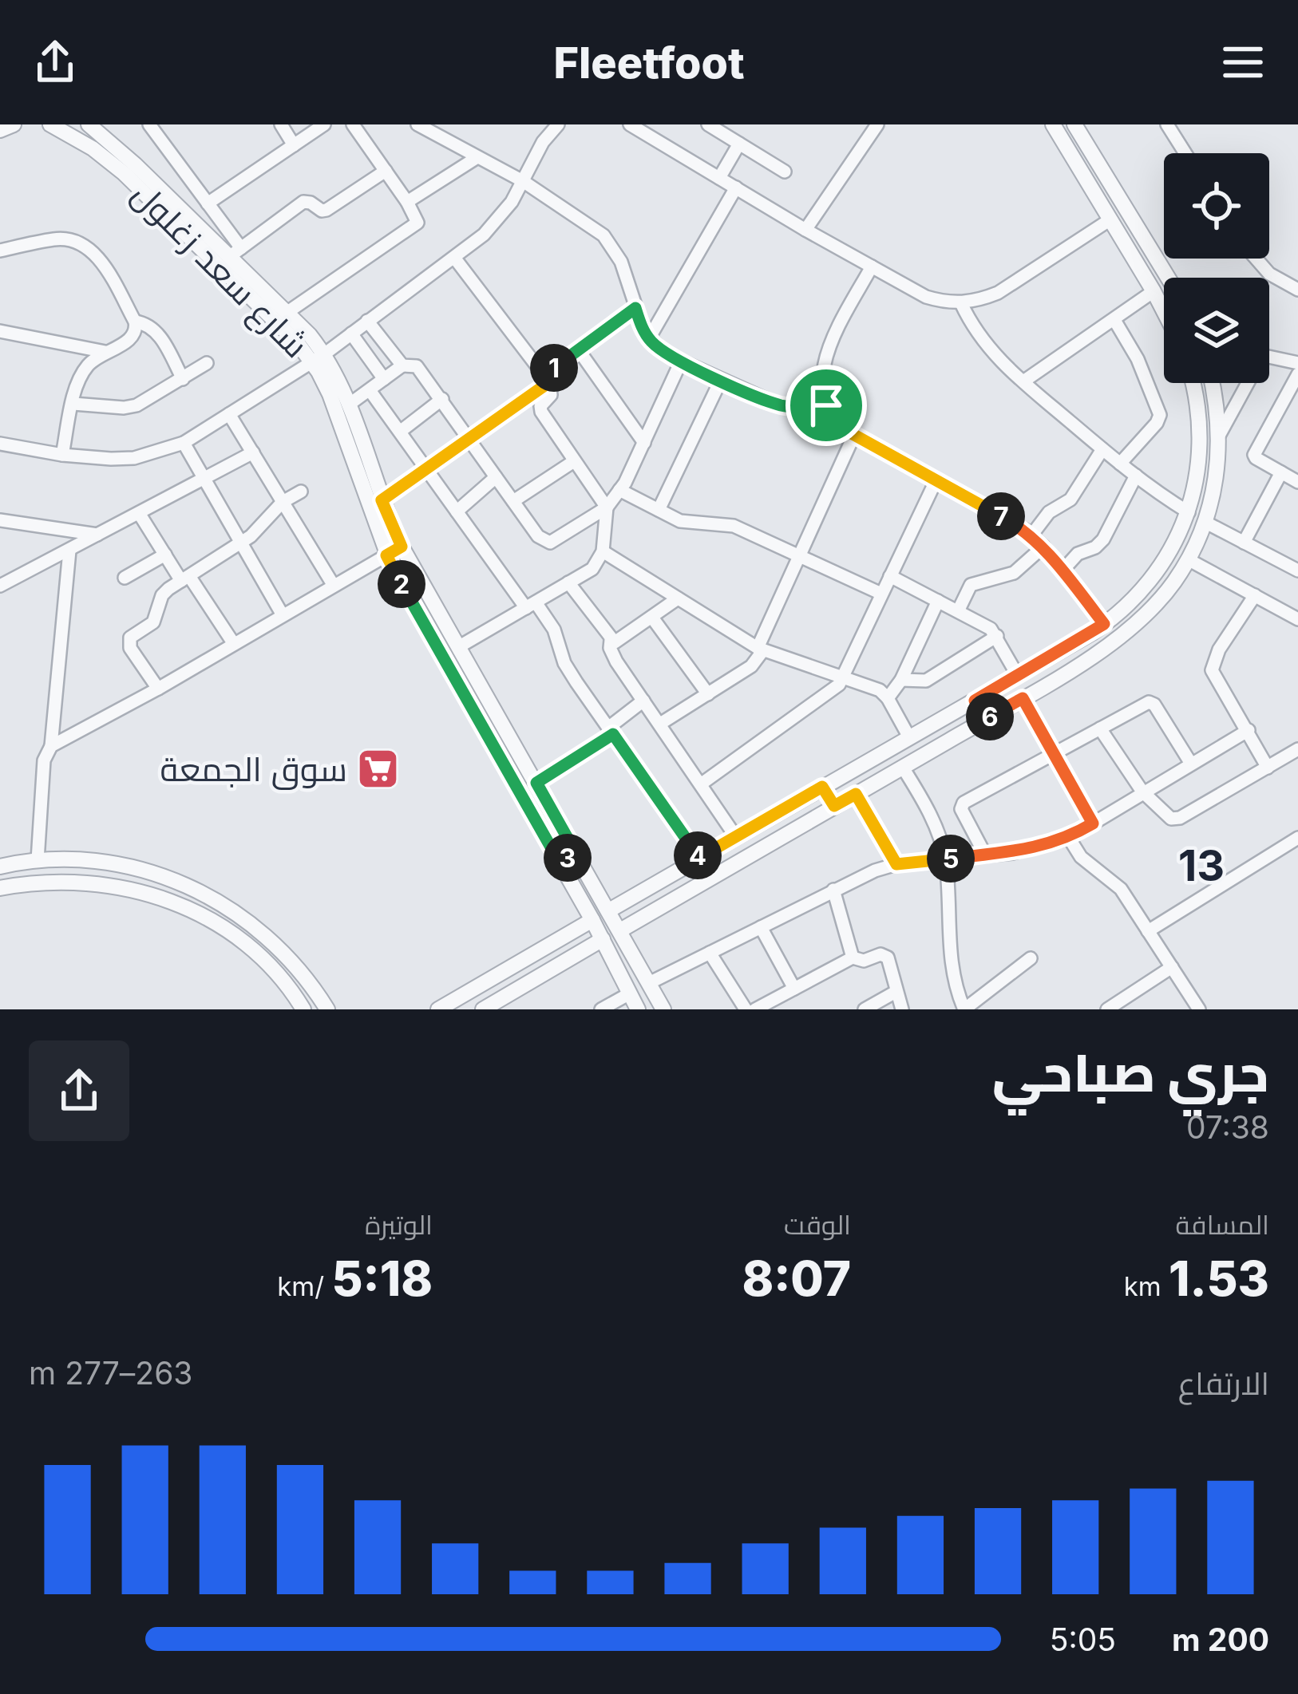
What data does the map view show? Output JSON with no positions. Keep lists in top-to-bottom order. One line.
{"streets":{"street":["شارع سعد زغلول"]},"districts":["13"],"places":{"supermarket":["سوق الجمعة"]},"page":{"header":"Fleetfoot","pins":["1","7","2","6","4","3","5"],"heading":["جري صباحي","07:38"],"stats":[["المسافة","1.53 km"],["الوقت","8:07"],["الوتيرة","5:18 /km"]],"chart":["الارتفاع","263–277 m"],"list":[{"name":"200 m","note":"5:05"}]}}
